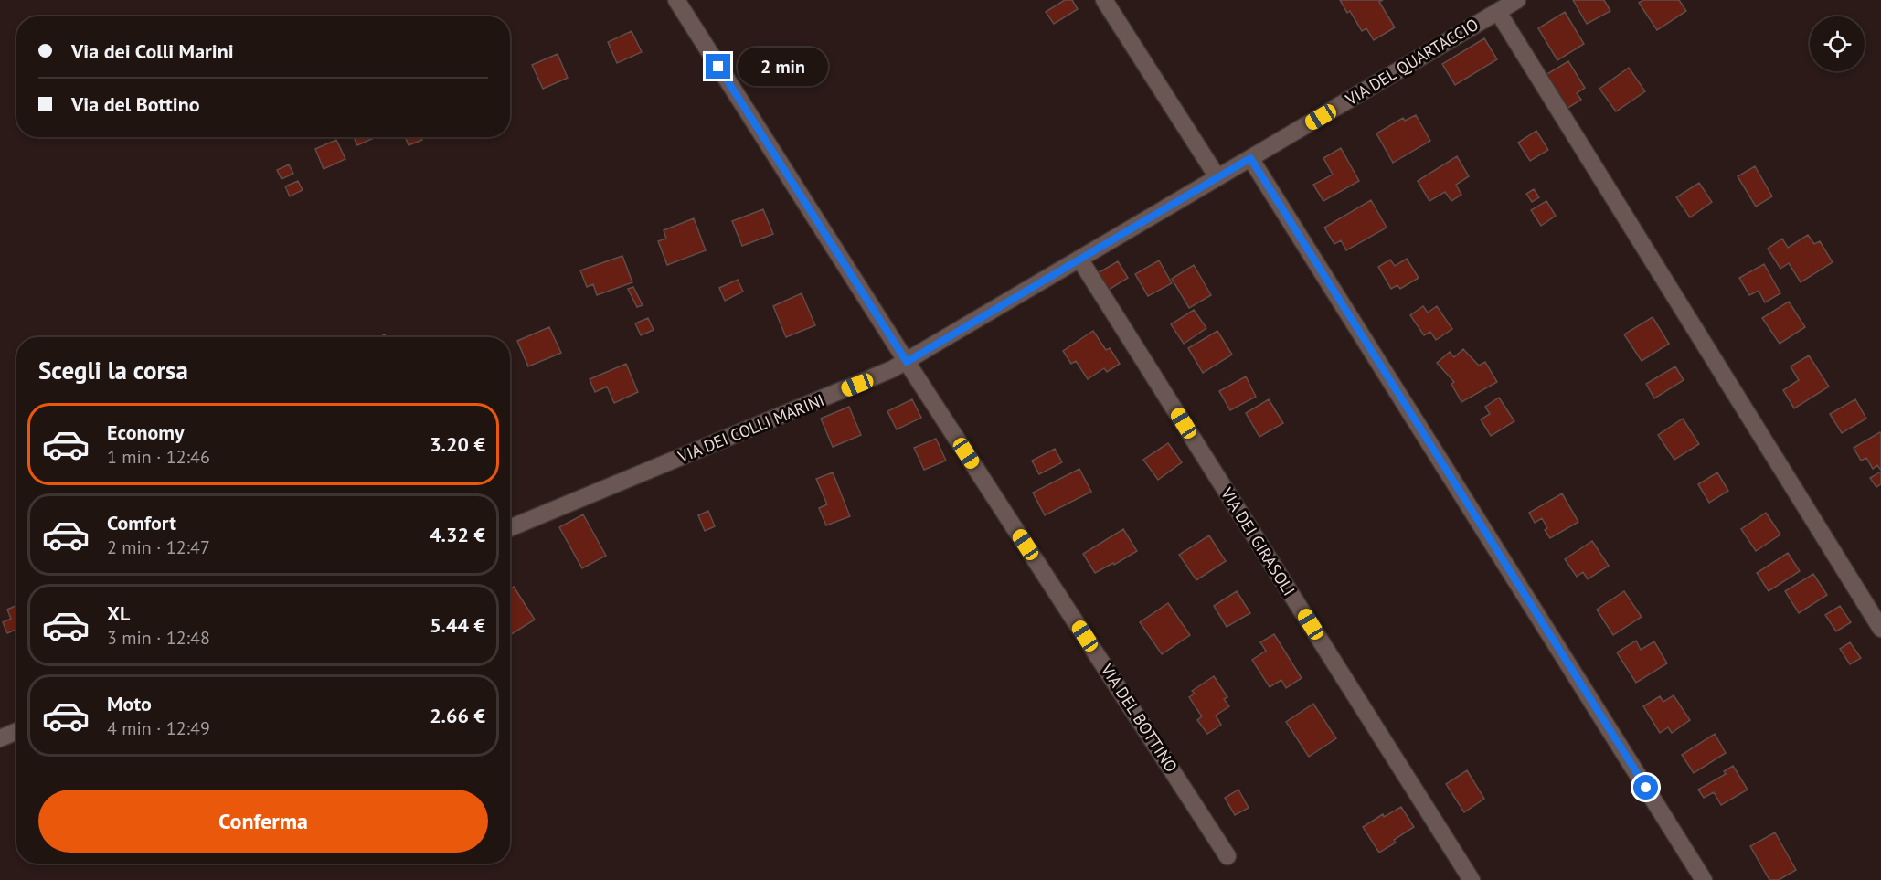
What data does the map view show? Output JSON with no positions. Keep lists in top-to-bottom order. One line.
{"streets":{"street":["VIA DEL QUARTACCIO","VIA DEI COLLI MARINI","VIA DEI GIRASOLI","VIA DEL BOTTINO"]},"crossings":[["VIA DEL QUARTACCIO","VIA DEI COLLI MARINI"],["VIA DEI COLLI MARINI","VIA DEI GIRASOLI"],["VIA DEI COLLI MARINI","VIA DEL BOTTINO"]],"page":{"banner":["Via dei Colli Marini","Via del Bottino"],"bubble":"2 min","heading":"Scegli la corsa","list":[{"name":"Economy","note":"1 min · 12:46","value":"3.20 €"},{"name":"Comfort","note":"2 min · 12:47","value":"4.32 €"},{"name":"XL","note":"3 min · 12:48","value":"5.44 €"},{"name":"Moto","note":"4 min · 12:49","value":"2.66 €"}],"buttons":"Conferma"}}
